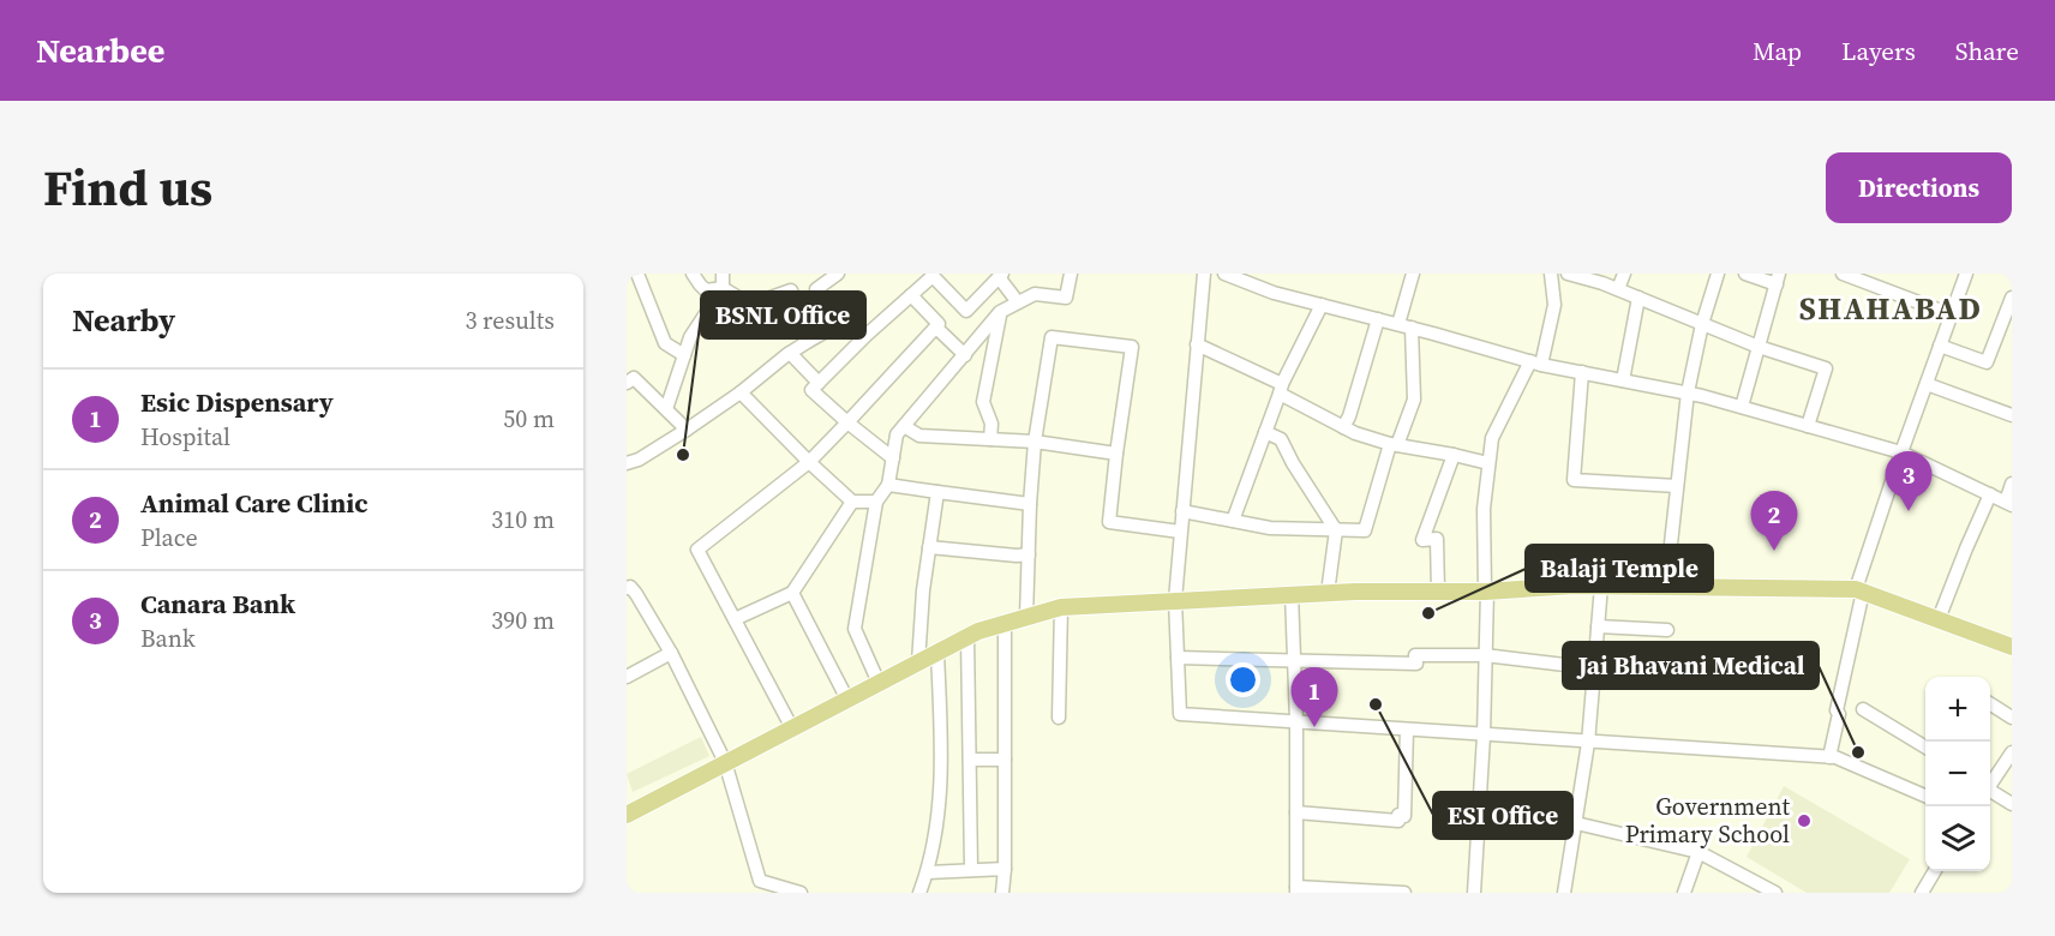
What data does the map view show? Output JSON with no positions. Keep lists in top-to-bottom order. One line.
{"districts":["SHAHABAD"],"places":["BSNL Office","Balaji Temple","ESI Office","Jai Bhavani Medical","Government Primary School"],"page":{"header":"Nearbee","nav":["Map","Layers","Share"],"title":"Find us","buttons":"Directions","heading":["Nearby","3 results"],"list":[{"mark":"1","name":"Esic Dispensary","note":"Hospital","value":"50 m"},{"mark":"2","name":"Animal Care Clinic","note":"Place","value":"310 m"},{"mark":"3","name":"Canara Bank","note":"Bank","value":"390 m"}],"pins":["3","2","1"],"map_buttons":["+","−"]}}
